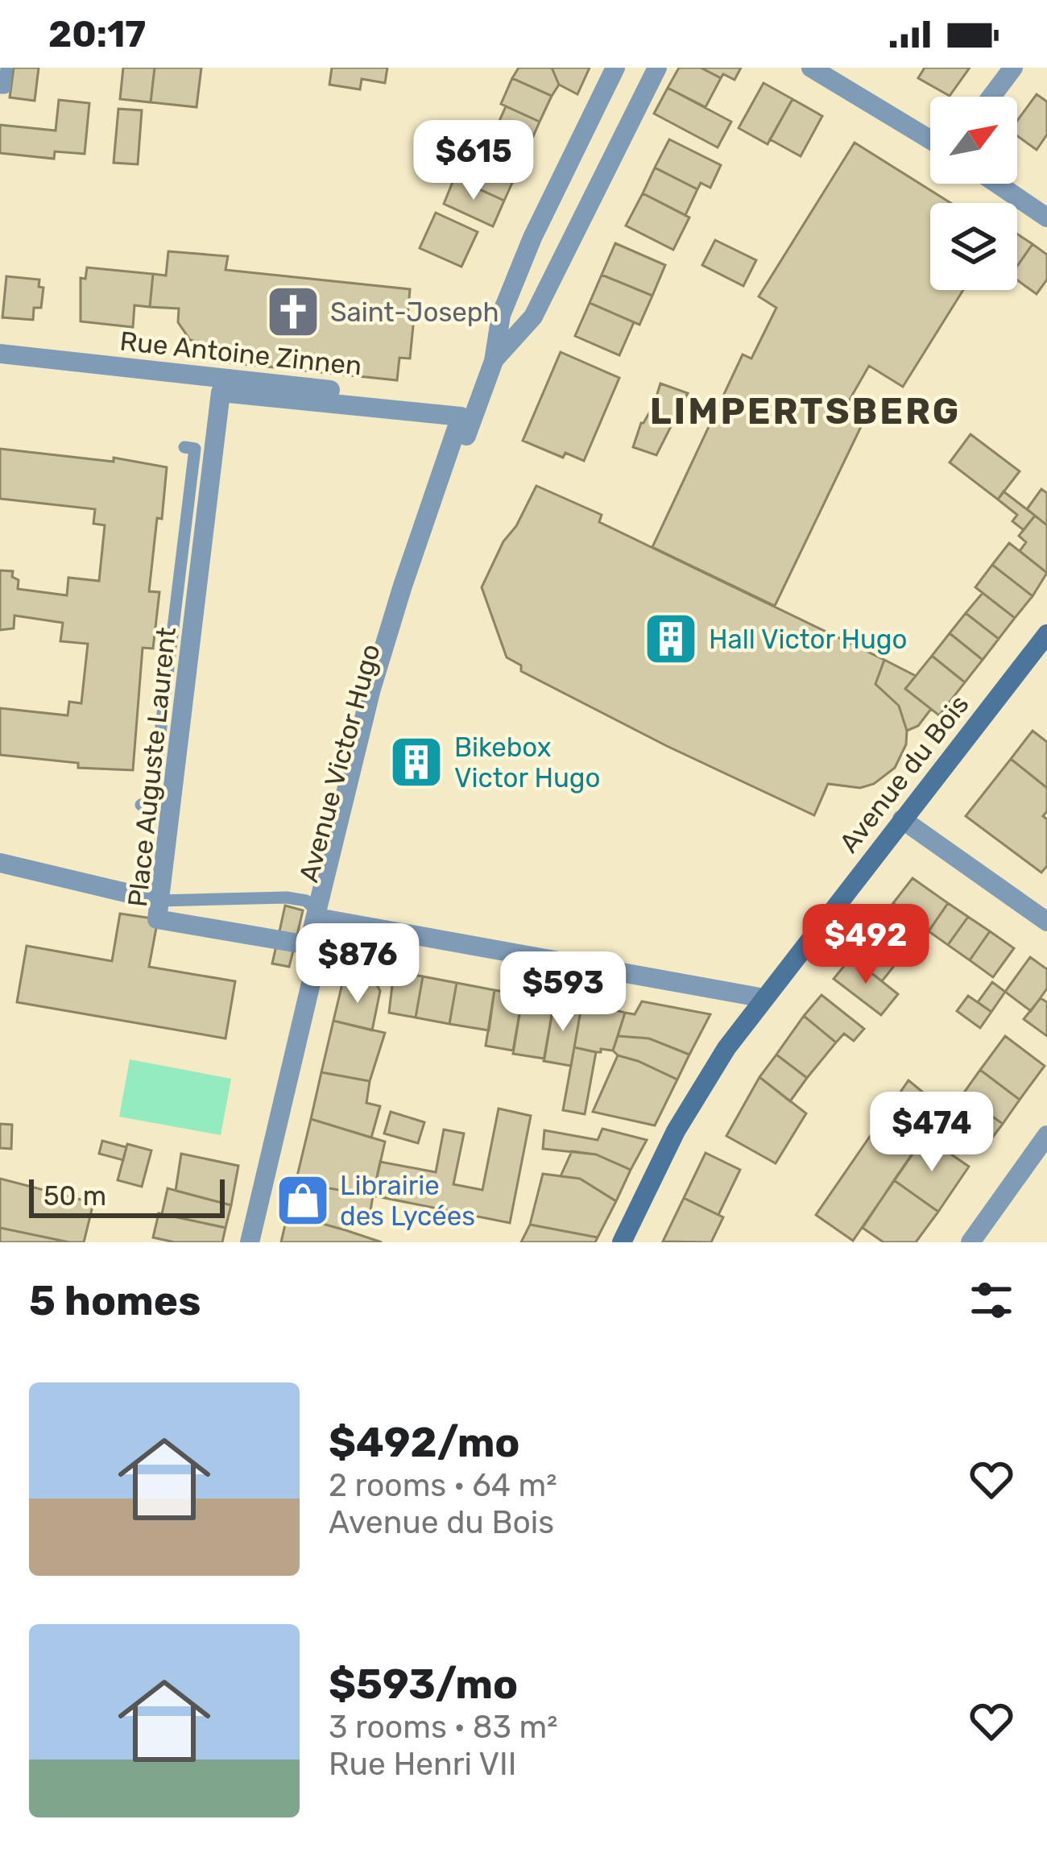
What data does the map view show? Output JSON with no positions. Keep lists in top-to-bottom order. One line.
{"streets":{"main road":["Avenue du Bois"],"street":["Rue Antoine Zinnen","Avenue Victor Hugo","Place Auguste Laurent"]},"crossings":[["Rue Antoine Zinnen","Avenue Victor Hugo"],["Avenue Victor Hugo","Place Auguste Laurent"]],"districts":["LIMPERTSBERG"],"places":{"church":["Saint-Joseph"],"building":["Hall Victor Hugo","Bikebox Victor Hugo"],"shop":["Librairie des Lycées"]},"scale_bar":"50 m","north":"top right","page":{"status":"20:17","price":["$615","$492","$876","$593","$474"],"scale":"50 m","heading":"5 homes","list":[{"name":"$492/mo","note":"2 rooms · 64 m² · Avenue du Bois"},{"name":"$593/mo","note":"3 rooms · 83 m² · Rue Henri VII"}]}}
